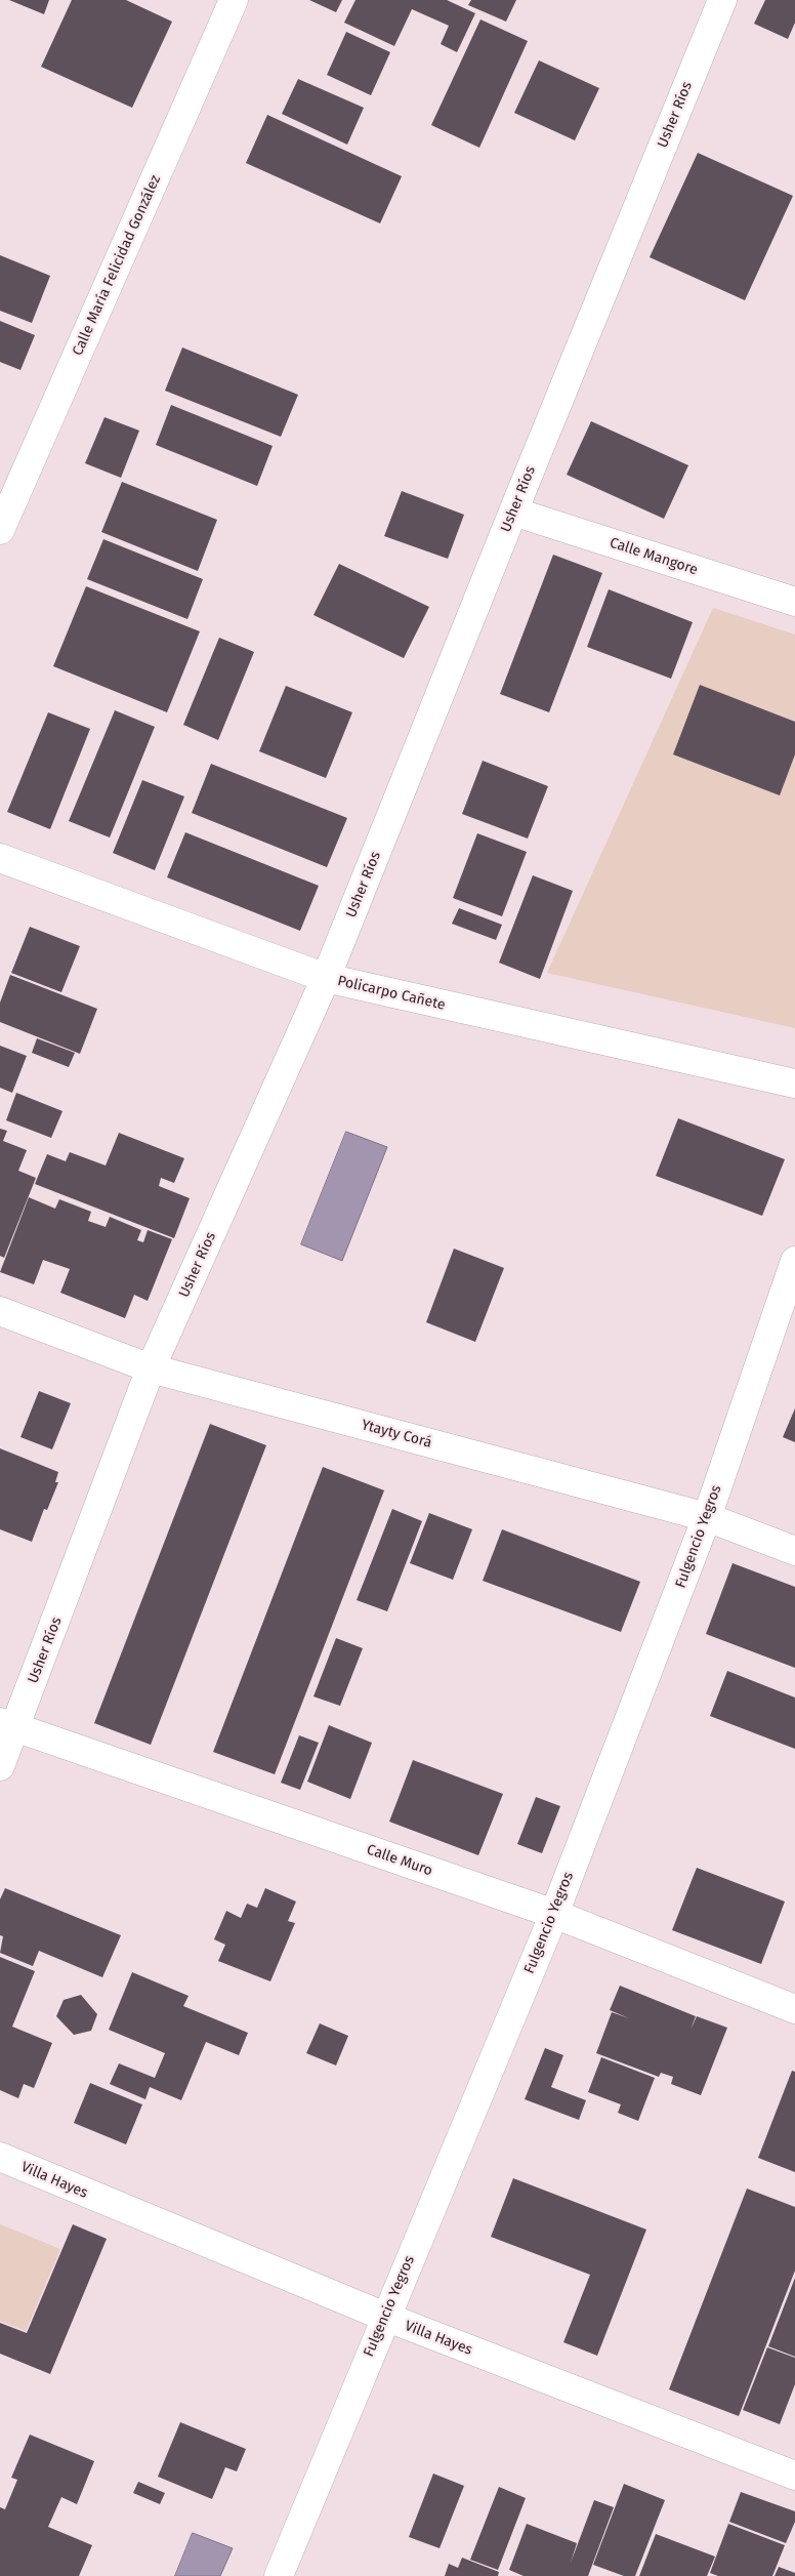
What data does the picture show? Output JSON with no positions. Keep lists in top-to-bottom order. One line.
{"streets":{"street":["Usher Ríos","Calle María Felicidad González","Calle Mangore","Policarpo Cañete","Ytayty Corá","Fulgencio Yegros","Calle Muro","Villa Hayes"]},"crossings":[["Usher Ríos","Calle Mangore"],["Usher Ríos","Policarpo Cañete"],["Usher Ríos","Ytayty Corá"],["Usher Ríos","Calle Muro"],["Ytayty Corá","Fulgencio Yegros"],["Fulgencio Yegros","Calle Muro"],["Fulgencio Yegros","Villa Hayes"]]}
